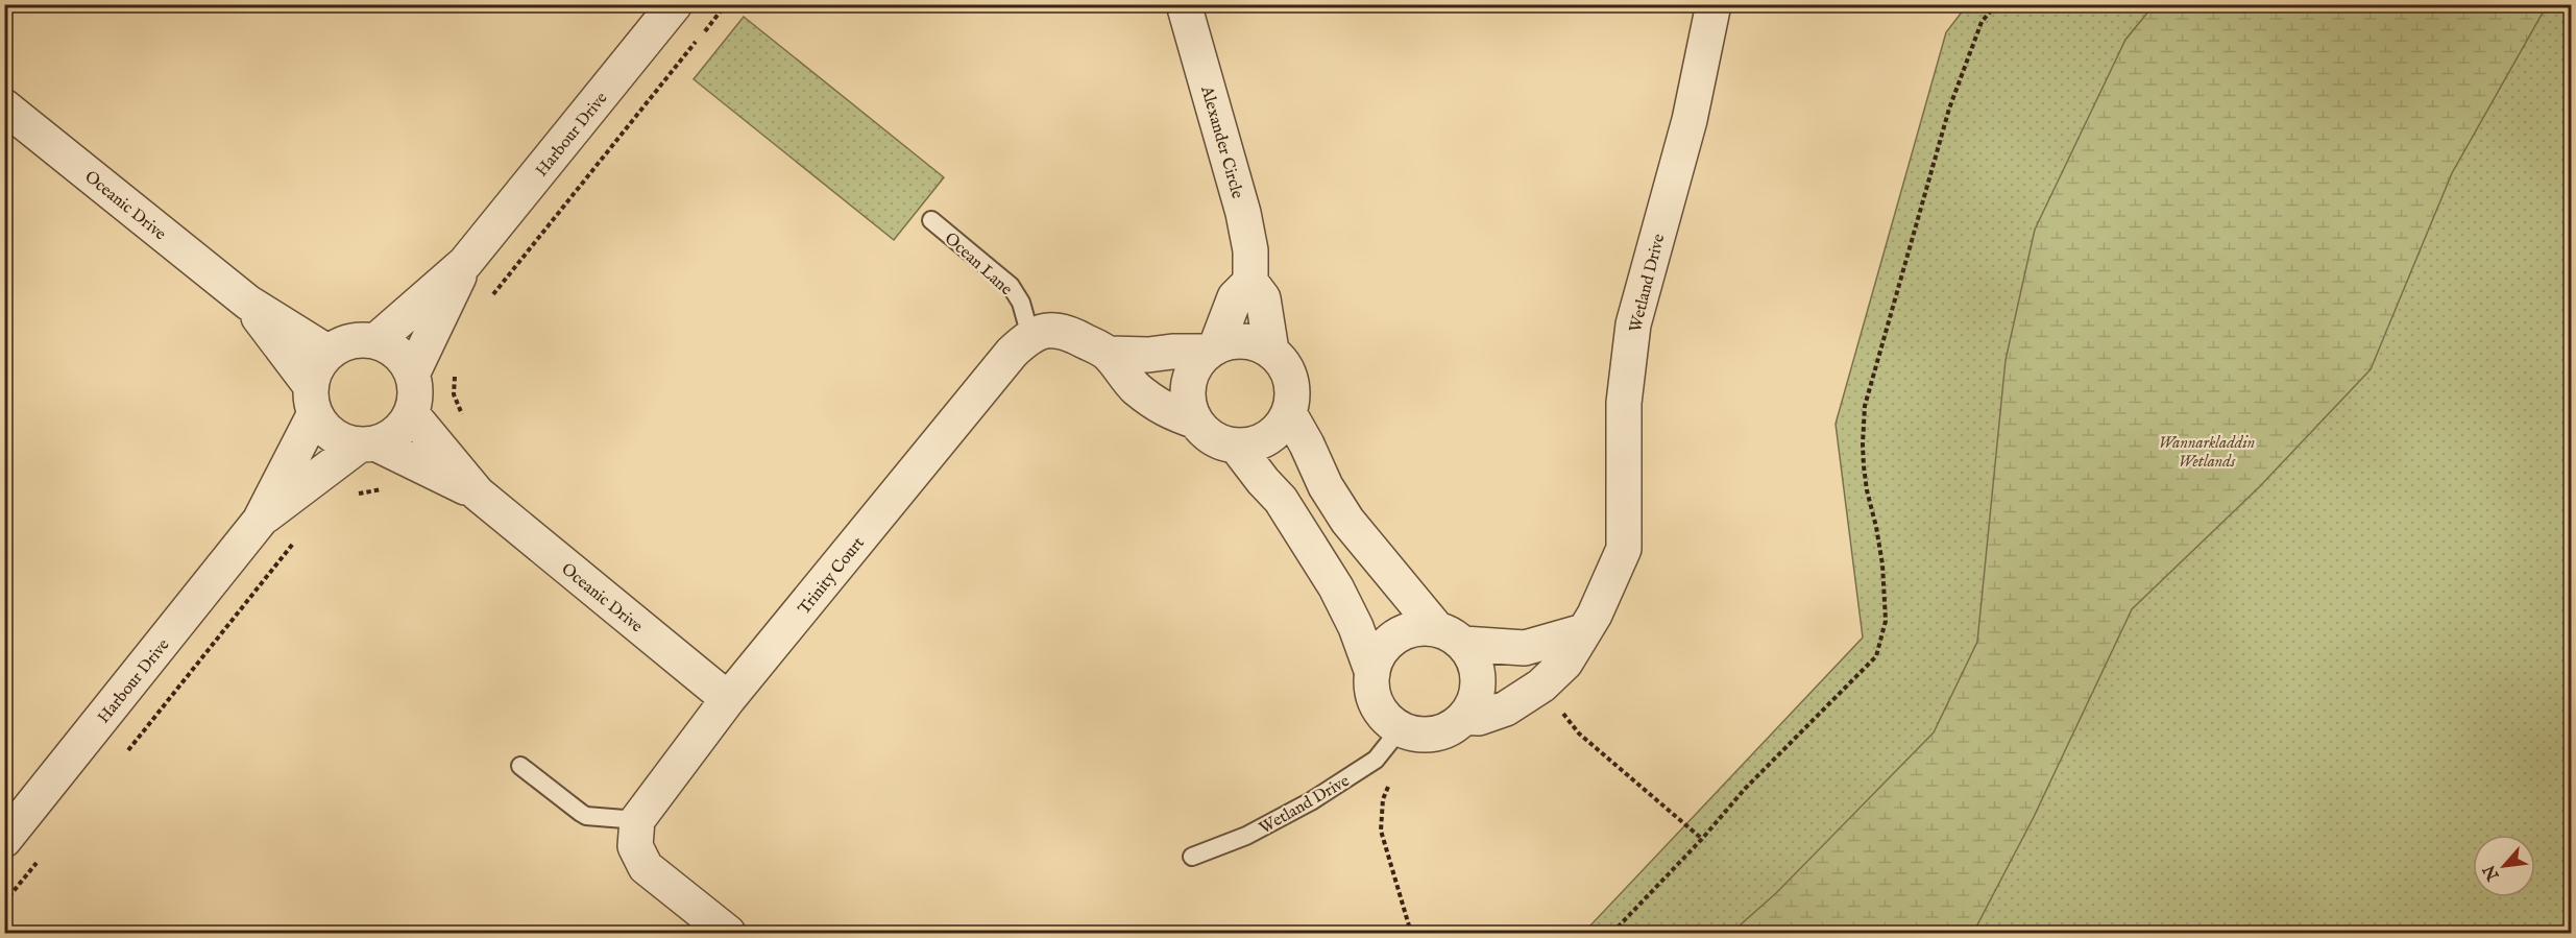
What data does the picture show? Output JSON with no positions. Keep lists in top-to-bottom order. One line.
{"streets":{"street":["Harbour Drive","Alexander Circle","Oceanic Drive","Wetland Drive","Trinity Court"],"lane":["Ocean Lane"]},"crossings":[["Harbour Drive","Oceanic Drive"],["Oceanic Drive","Trinity Court"],["Ocean Lane","Trinity Court"]],"parks":["Wannarkladdin Wetlands"],"north":"bottom left"}
